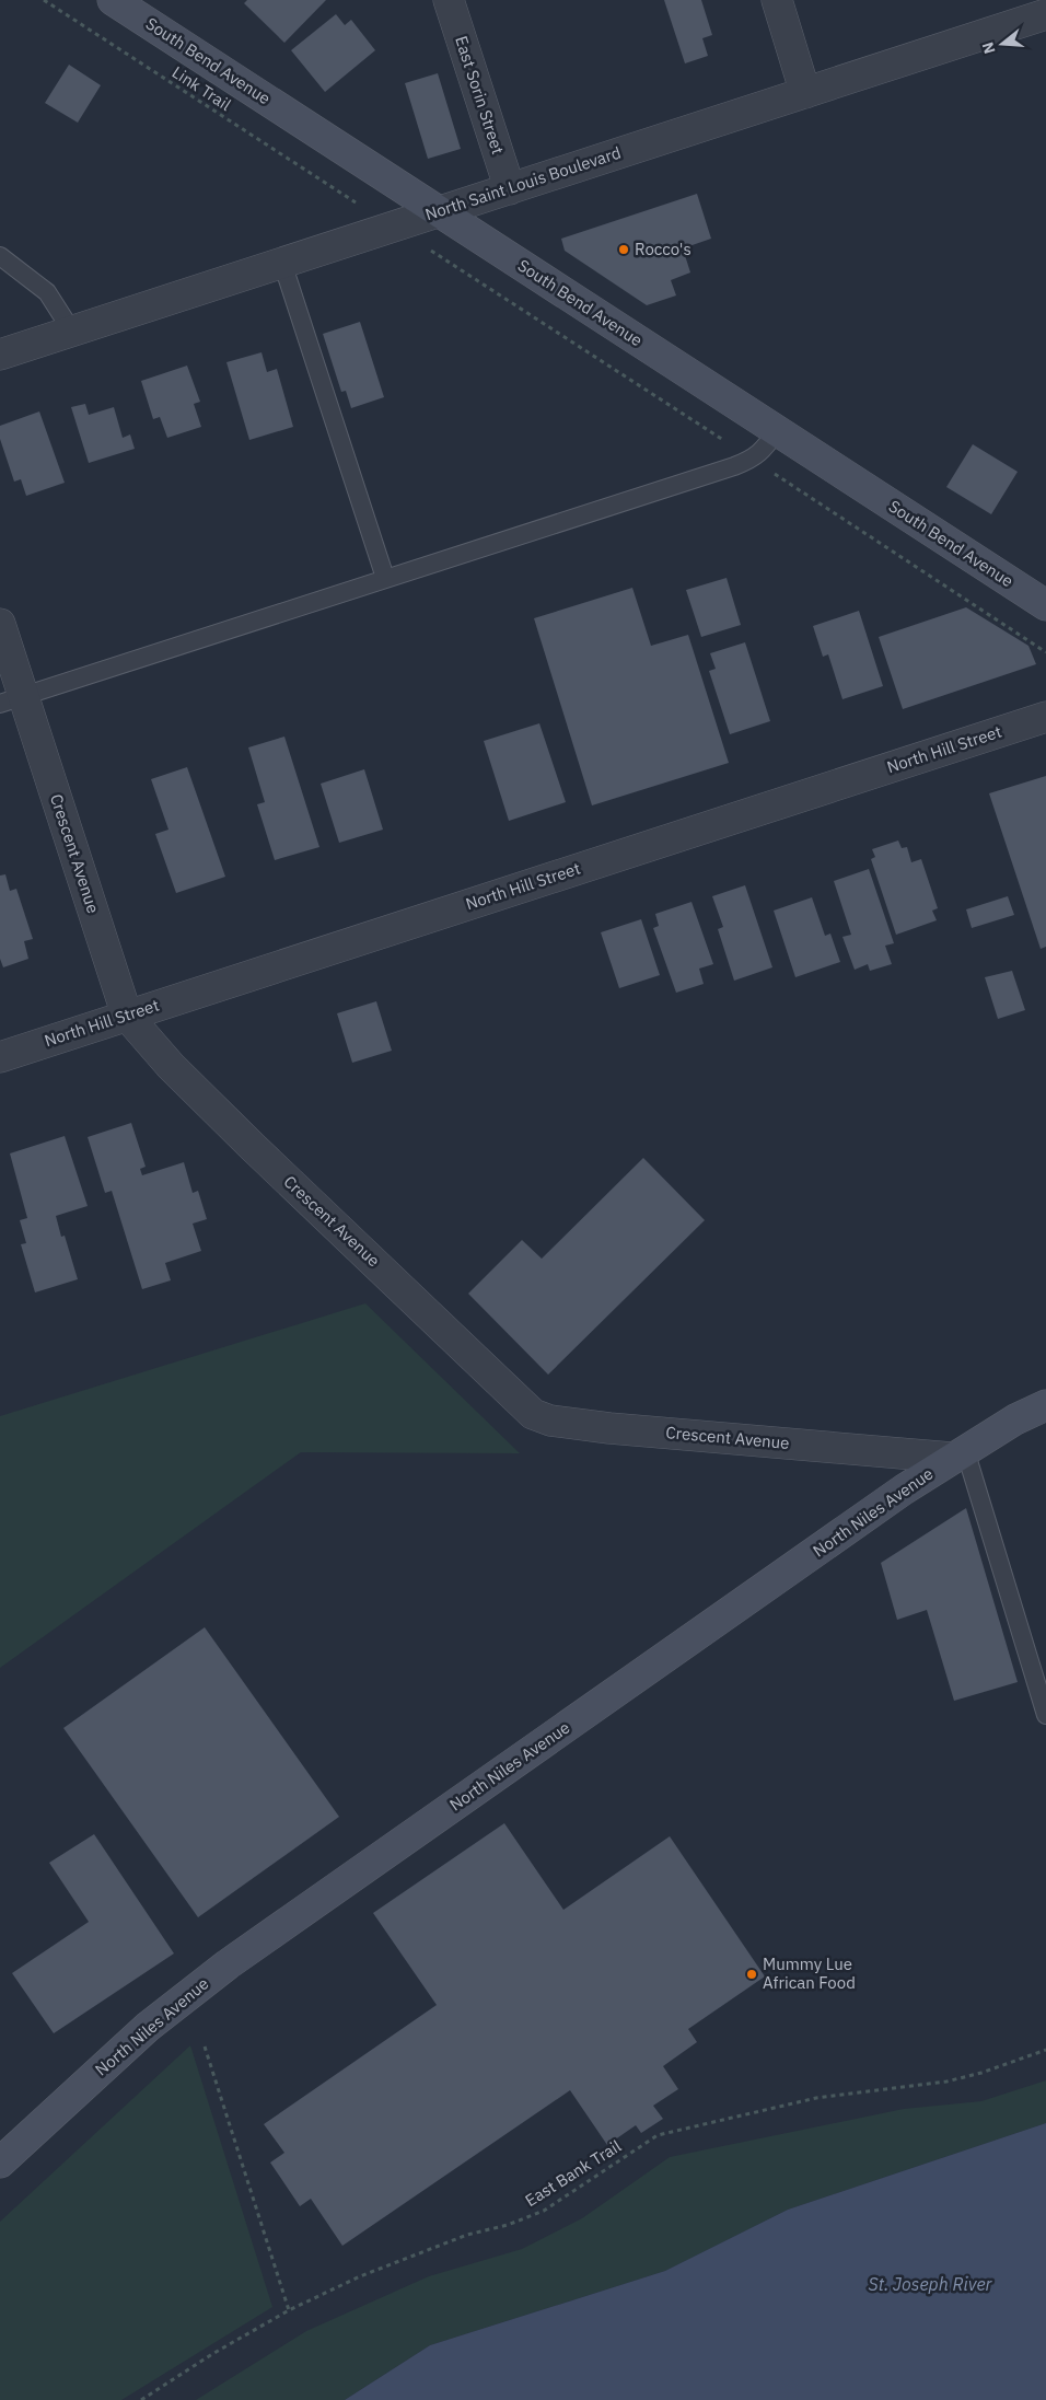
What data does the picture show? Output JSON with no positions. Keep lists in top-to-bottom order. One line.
{"streets":{"street":["South Bend Avenue","East Sorin Street","North Saint Louis Boulevard","North Hill Street","Crescent Avenue","North Niles Avenue"],"path":["Link Trail","East Bank Trail"]},"crossings":[["South Bend Avenue","North Saint Louis Boulevard"],["East Sorin Street","North Saint Louis Boulevard"],["North Hill Street","Crescent Avenue"],["Crescent Avenue","North Niles Avenue"]],"water":["St. Joseph River"],"places":["Rocco's","Mummy Lue African Food"],"north":"left"}
